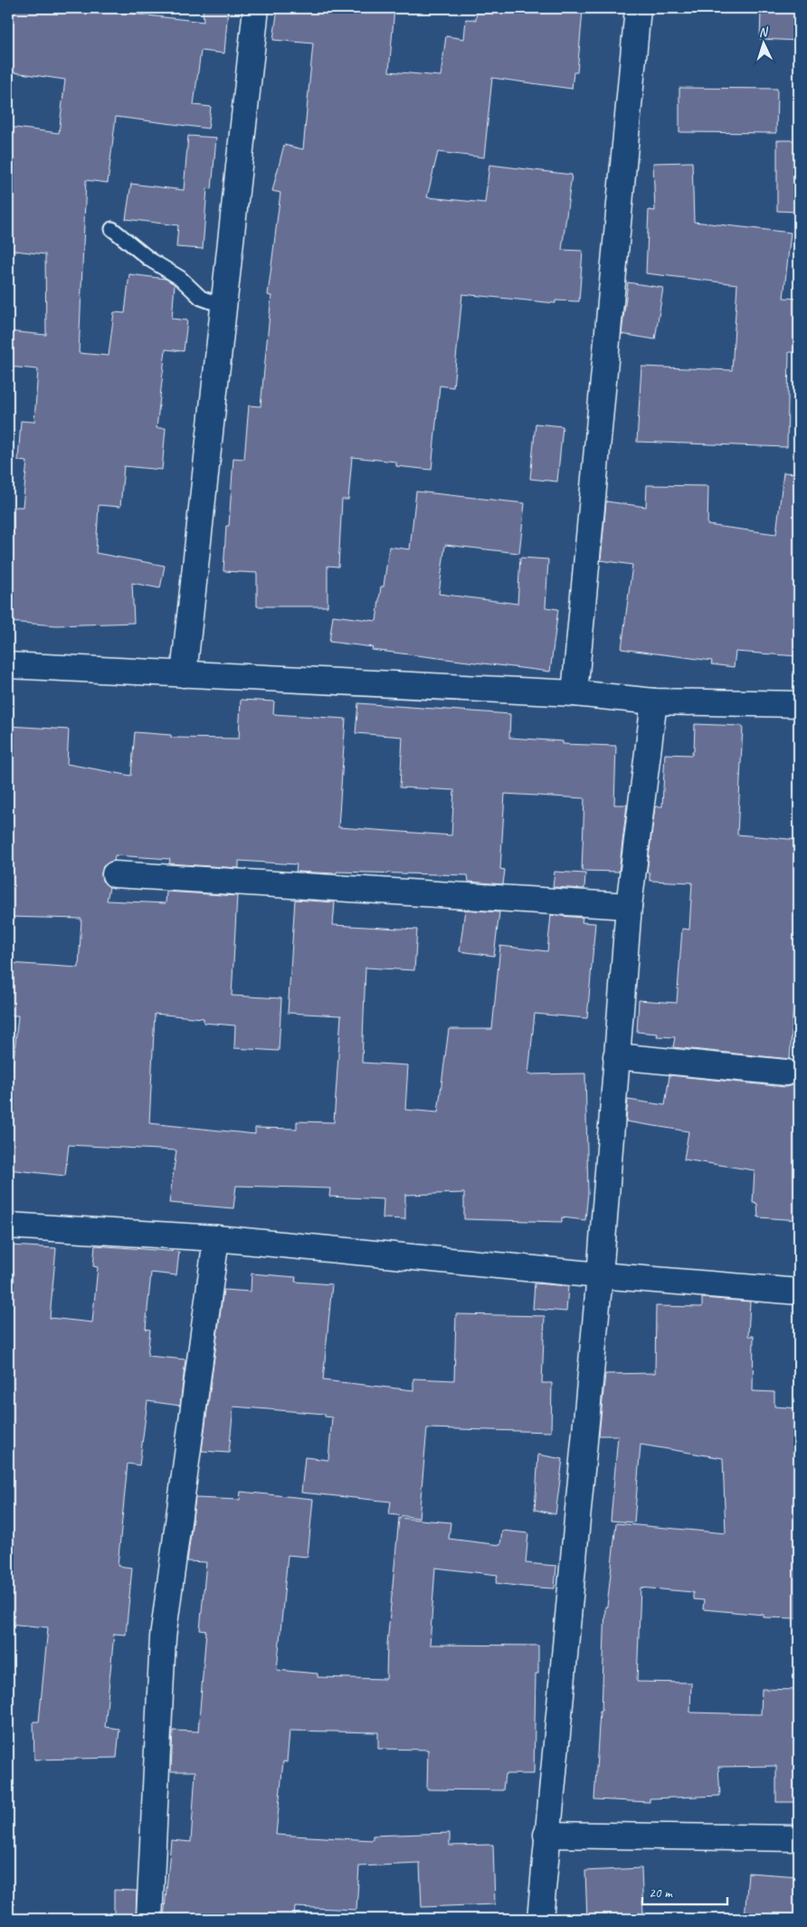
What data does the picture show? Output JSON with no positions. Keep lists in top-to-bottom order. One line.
{"scale_bar":"20 m","north":"top"}
